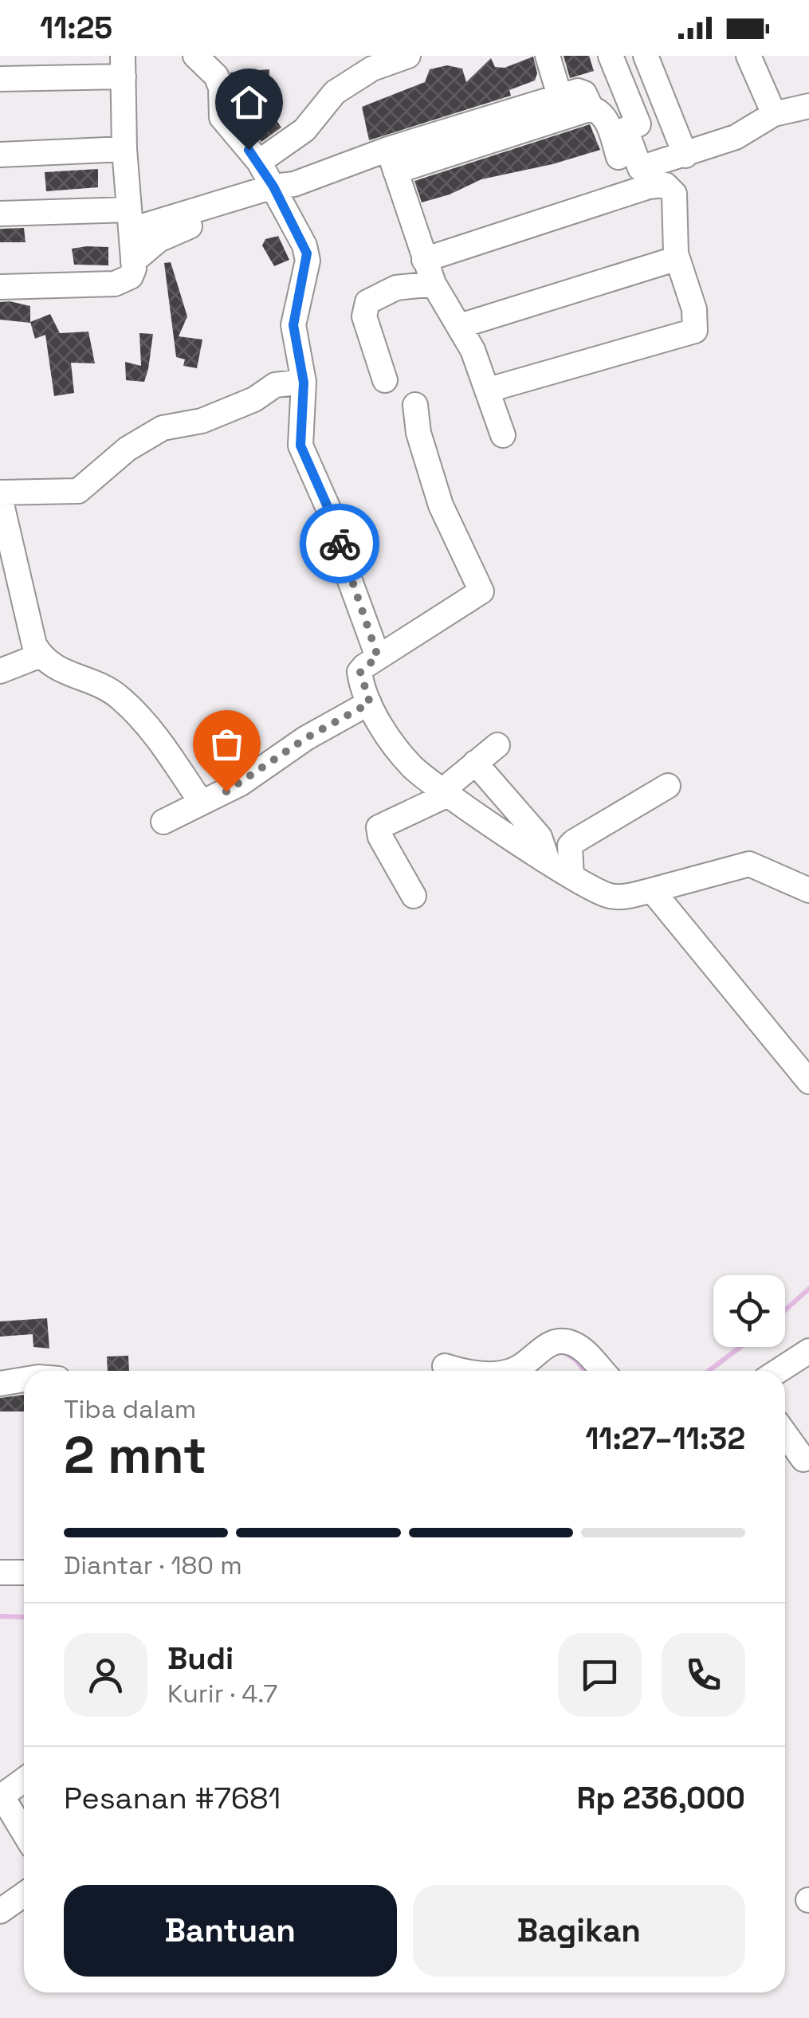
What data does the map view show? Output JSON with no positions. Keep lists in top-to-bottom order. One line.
{"page":{"status":"11:25","heading":["2 mnt","Tiba dalam","11:27–11:32"],"panel":["Budi","Kurir · 4.7","Pesanan #7681","Rp 236,000"],"bar":"Diantar · 180 m","buttons":["Bantuan","Bagikan"]}}
